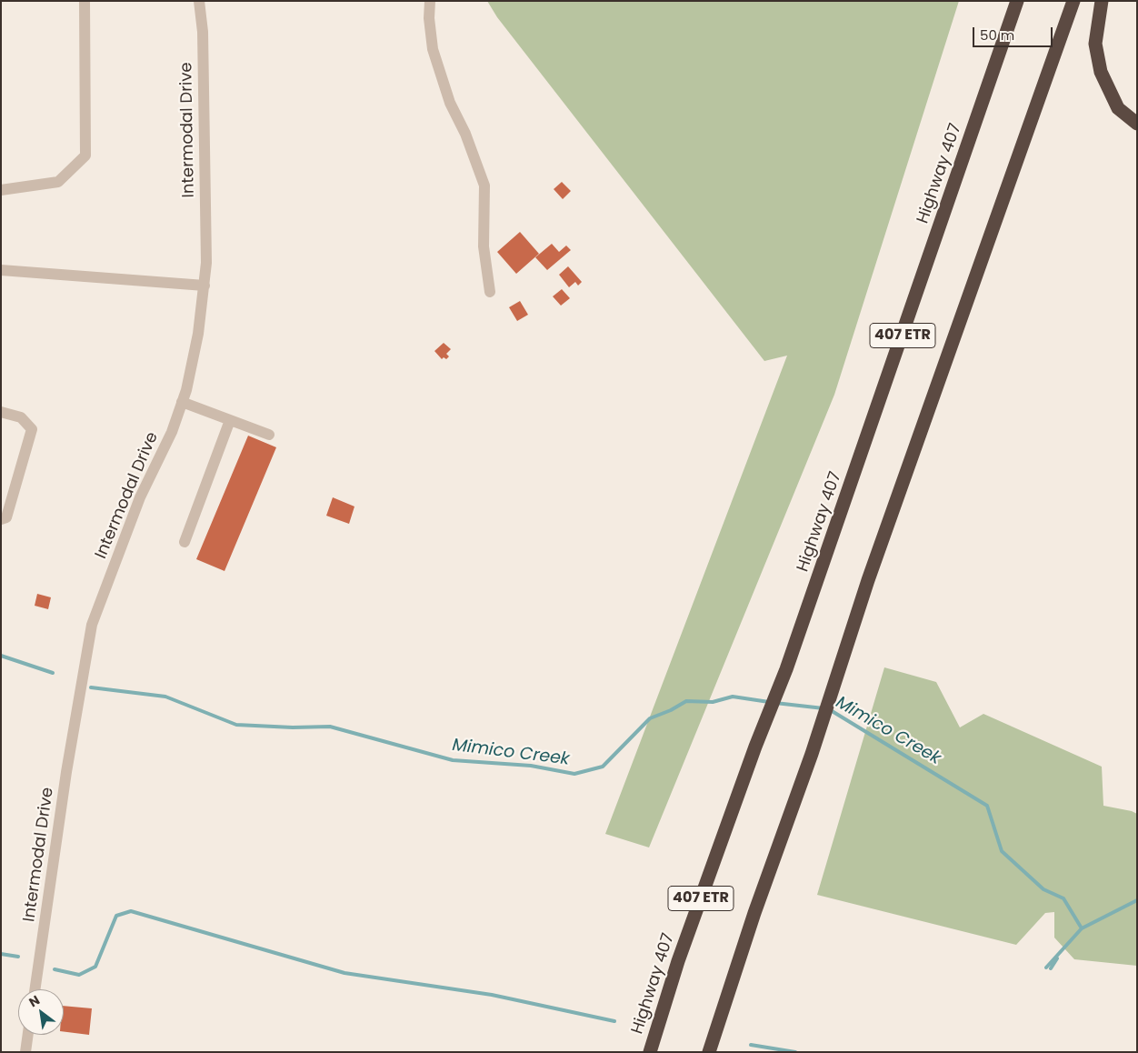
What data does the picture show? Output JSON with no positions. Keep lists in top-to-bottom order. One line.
{"streets":{"highway":["Highway 407","407 ETR"],"street":["Intermodal Drive"]},"water":["Mimico Creek"],"scale_bar":"50 m","north":"top left"}
